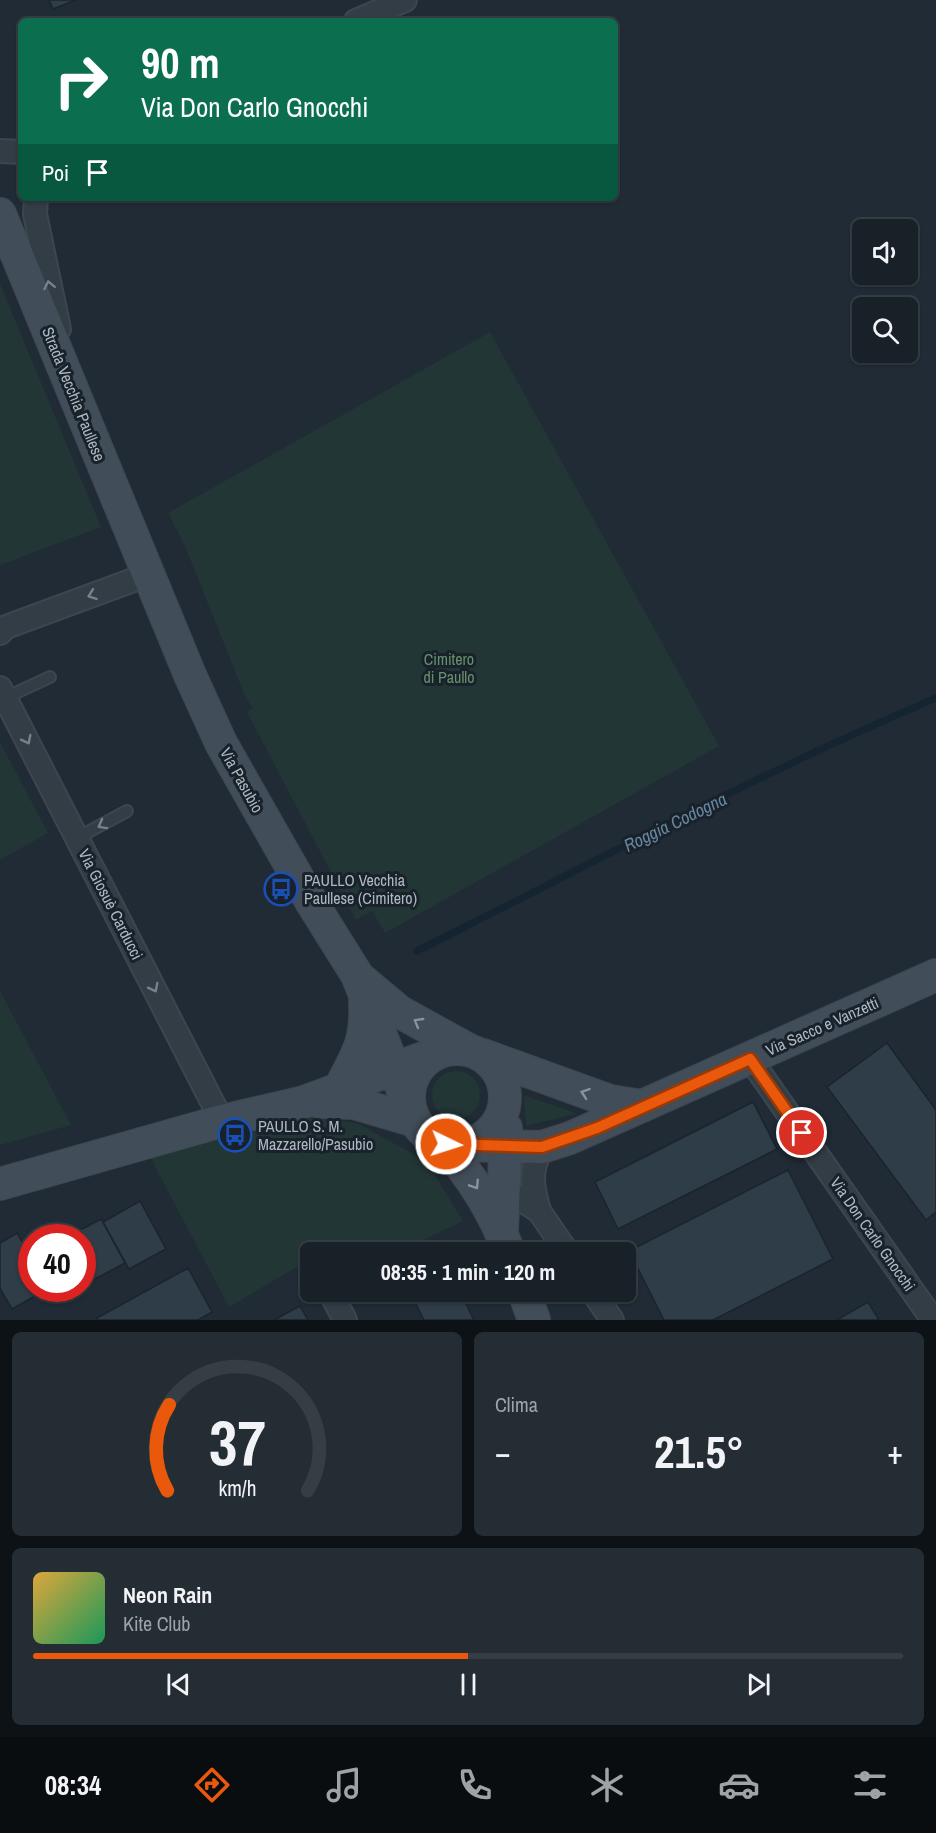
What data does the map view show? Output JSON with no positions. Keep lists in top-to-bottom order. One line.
{"streets":{"street":["Strada Vecchia Paullese","Via Pasubio","Via Giosuè Carducci","Via Sacco e Vanzetti","Via Don Carlo Gnocchi"]},"crossings":[["Strada Vecchia Paullese","Via Pasubio"],["Via Pasubio","Via Sacco e Vanzetti"],["Via Sacco e Vanzetti","Via Don Carlo Gnocchi"]],"one_way":["Via Giosuè Carducci"],"water":["Roggia Codogna"],"parks":["Cimitero di Paullo"],"places":{"bus stop":["PAULLO Vecchia Paullese (Cimitero)","PAULLO S. M. Mazzarello/Pasubio"]},"page":{"turn":["90 m","Via Don Carlo Gnocchi"],"then":"Poi","limit":"40","trip":"08:35 · 1 min · 120 m","tile":"Clima","heat":["−","21.5°","+"],"song":["Neon Rain","Kite Club"],"tabs":"08:34","gauge":["37","km/h"]}}
